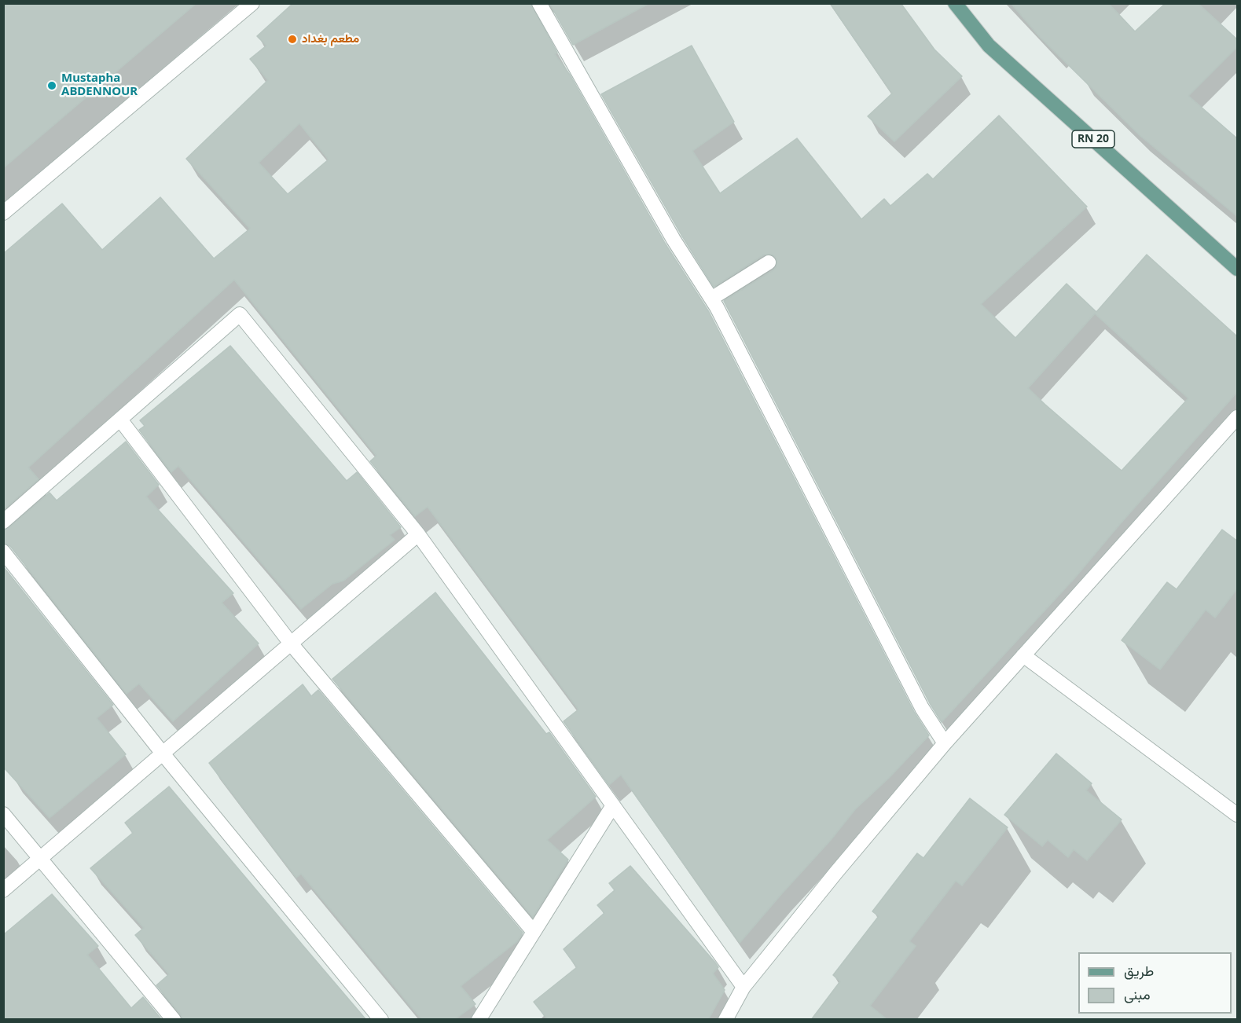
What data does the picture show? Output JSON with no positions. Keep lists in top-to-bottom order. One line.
{"streets":{"main road":["RN 20"]},"places":["مطعم بغداد","Mustapha ABDENNOUR"],"legend":["طريق","مبنى"]}
